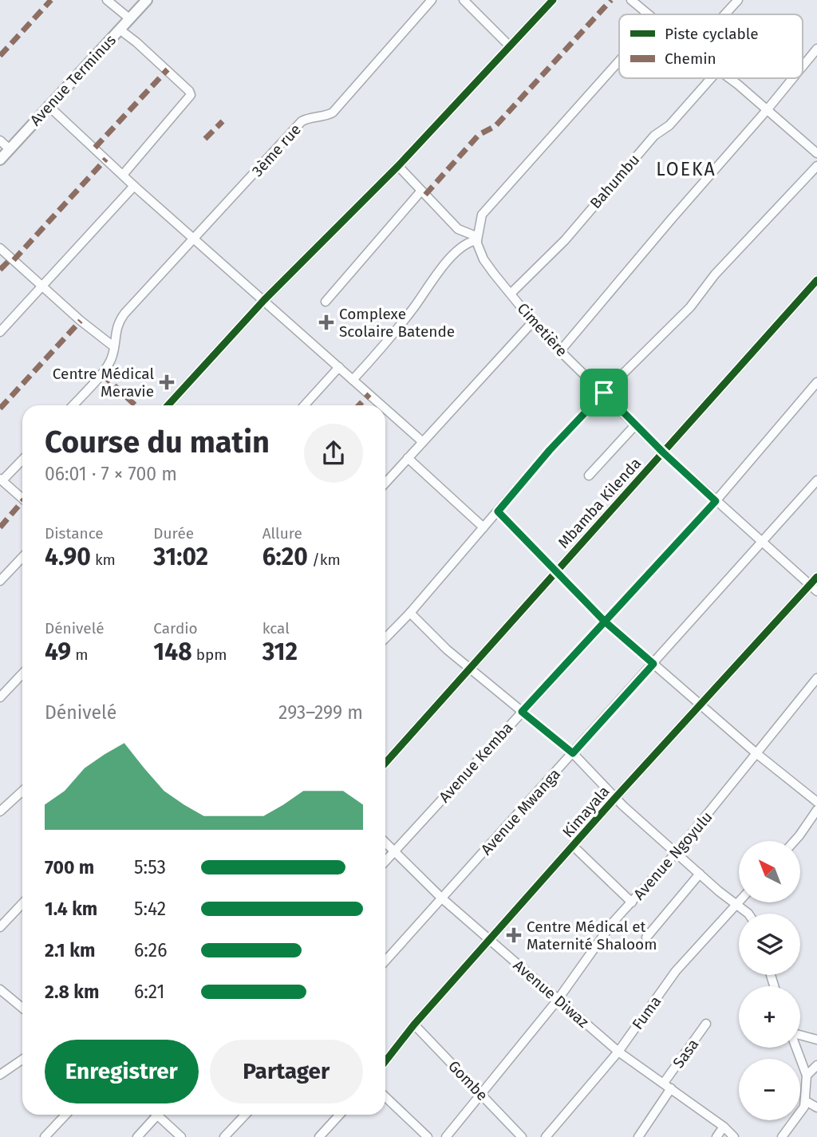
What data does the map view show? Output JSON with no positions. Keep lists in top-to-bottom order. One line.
{"streets":{"street":["Avenue Terminus","3ème rue","Bahumbu","Cimetière","Mbamba Kilenda","Avenue Kemba","Avenue Mwanga","Kimayala","Avenue Ngoyulu","Avenue Diwaz","Fuma","Sasa","Gombe"]},"crossings":[["Bahumbu","Cimetière"],["Cimetière","Mbamba Kilenda"],["Cimetière","Avenue Kemba"],["Cimetière","Avenue Mwanga"],["Cimetière","Kimayala"],["Avenue Kemba","Avenue Diwaz"],["Avenue Mwanga","Avenue Diwaz"],["Kimayala","Avenue Diwaz"],["Kimayala","Gombe"],["Avenue Ngoyulu","Avenue Diwaz"],["Avenue Ngoyulu","Gombe"],["Avenue Diwaz","Fuma"],["Avenue Diwaz","Sasa"]],"districts":["LOEKA"],"places":{"health":["Complexe Scolaire Batende","Centre Médical Meravie","Centre Médical et Maternité Shaloom"]},"legend":["Piste cyclable","Chemin"],"north":"top left","page":{"heading":["Course du matin","06:01 · 7 × 700 m"],"stats":[["Distance","4.90 km"],["Durée","31:02"],["Allure","6:20 /km"],["Dénivelé","49 m"],["Cardio","148 bpm"],["kcal","312"]],"chart":["Dénivelé","293–299 m"],"map_buttons":["+","−"],"list":[{"name":"700 m","note":"5:53"},{"name":"1.4 km","note":"5:42"},{"name":"2.1 km","note":"6:26"},{"name":"2.8 km","note":"6:21"}],"buttons":["Enregistrer","Partager"]}}
